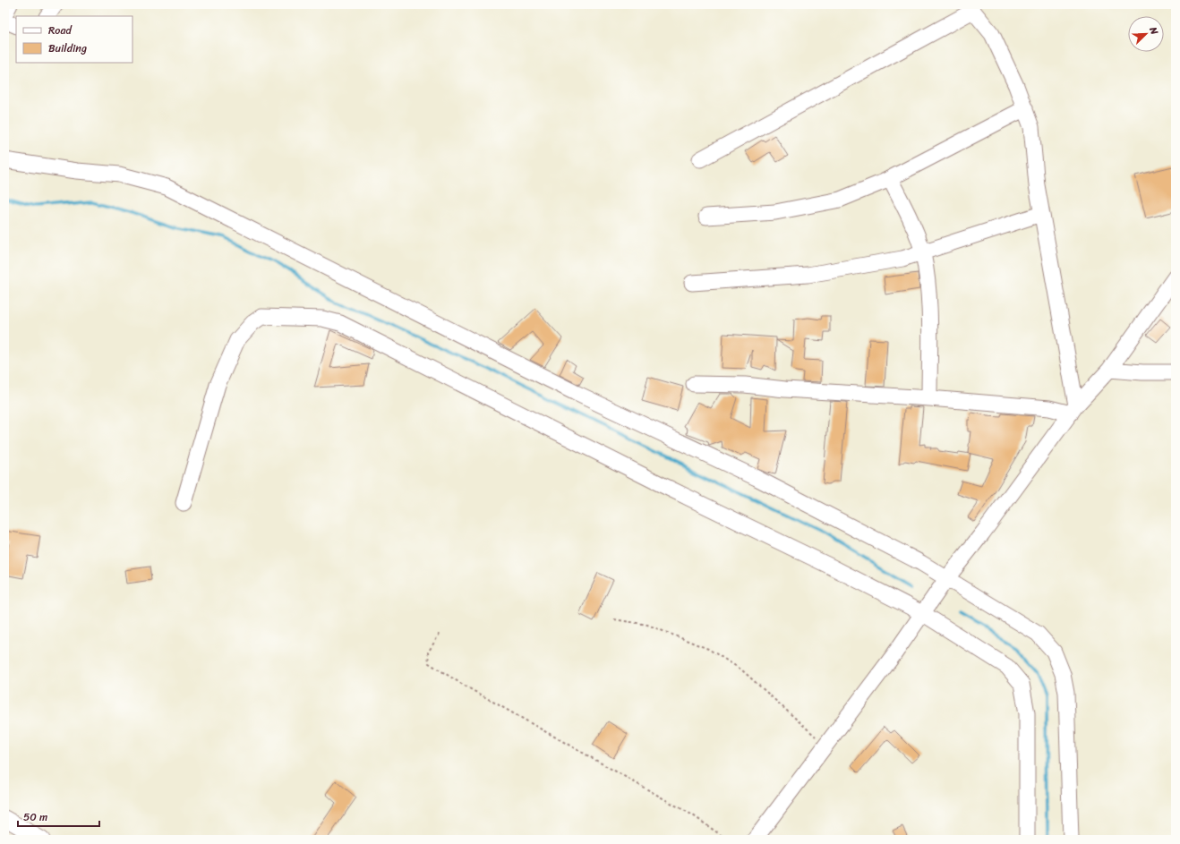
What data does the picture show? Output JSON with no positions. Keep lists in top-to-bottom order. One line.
{"legend":["Road","Building"],"scale_bar":"50 m","north":"top right"}
